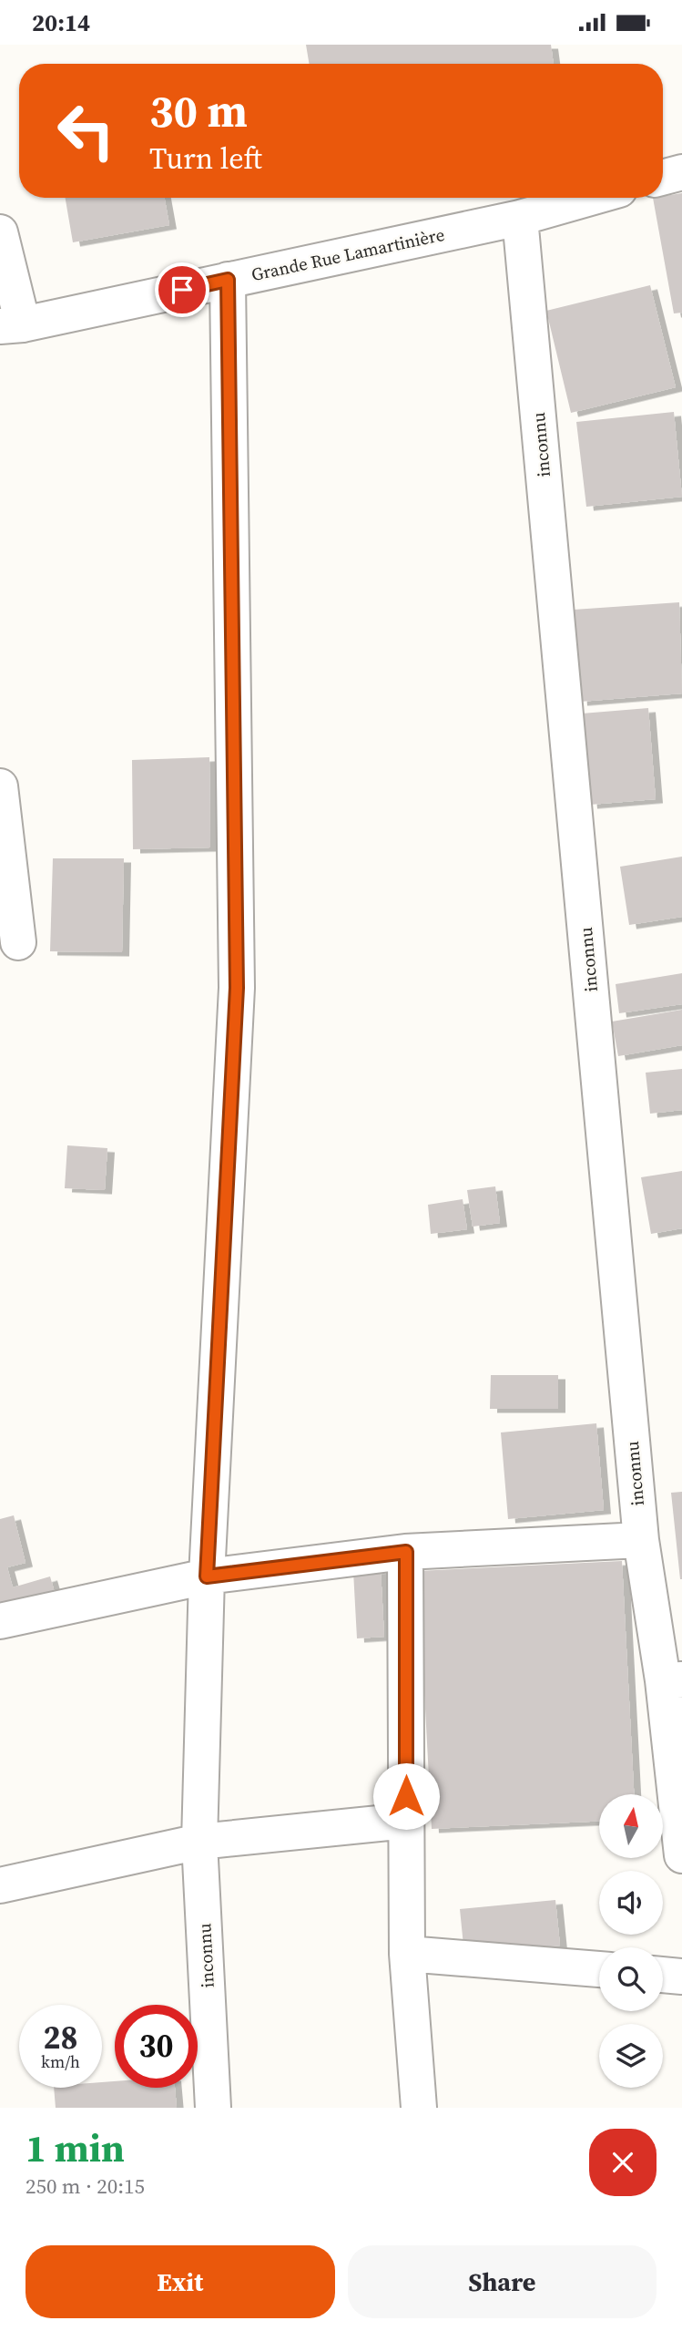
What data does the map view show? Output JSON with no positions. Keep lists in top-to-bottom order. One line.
{"streets":{"street":["Grande Rue Lamartinière","inconnu"]},"crossings":[["Grande Rue Lamartinière","inconnu"]],"north":"top","page":{"status":"20:14","turn":["30 m","Turn left"],"speed":"28 km/h","limit":"30","heading":["1 min","250 m · 20:15"],"buttons":["Exit","Share"]}}
